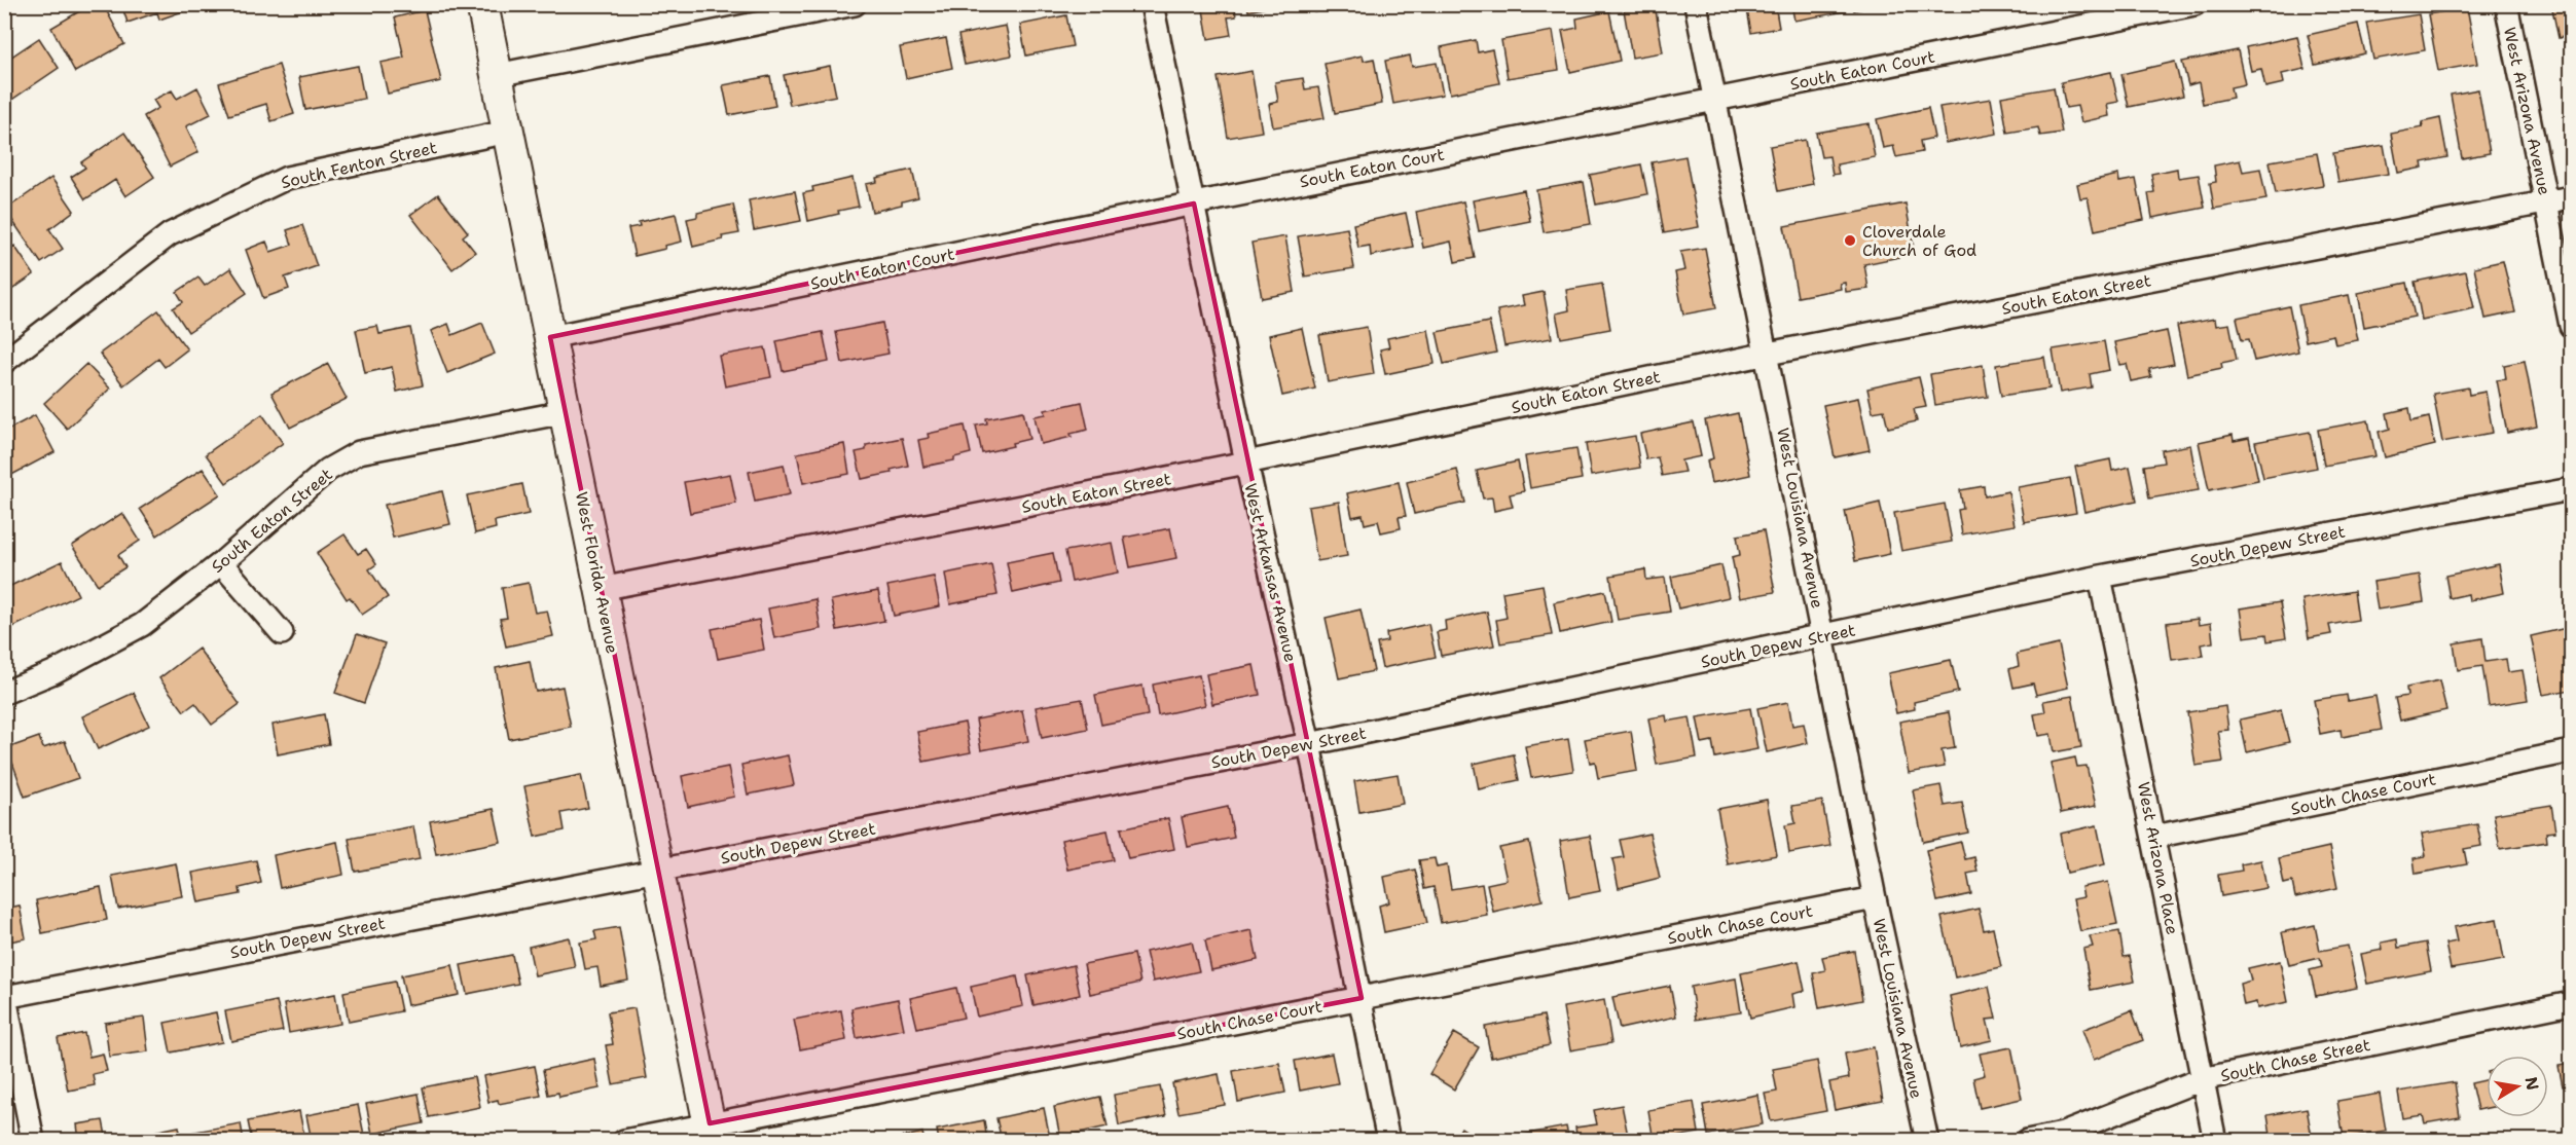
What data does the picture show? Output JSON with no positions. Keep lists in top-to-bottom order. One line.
{"streets":{"street":["South Eaton Court","West Arizona Avenue","South Fenton Street","South Eaton Street","West Louisiana Avenue","South Depew Street","West Florida Avenue","West Arkansas Avenue","South Chase Court","West Arizona Place","South Chase Street"]},"crossings":[["South Eaton Court","West Louisiana Avenue"],["South Eaton Court","West Florida Avenue"],["South Eaton Court","West Arkansas Avenue"],["West Arizona Avenue","South Eaton Street"],["South Fenton Street","West Florida Avenue"],["South Eaton Street","West Louisiana Avenue"],["South Eaton Street","West Florida Avenue"],["South Eaton Street","West Arkansas Avenue"],["West Louisiana Avenue","South Depew Street"],["West Louisiana Avenue","South Chase Court"],["South Depew Street","West Florida Avenue"],["South Depew Street","West Arkansas Avenue"],["South Depew Street","West Arizona Place"],["West Florida Avenue","South Chase Court"],["West Arkansas Avenue","South Chase Court"],["South Chase Court","West Arizona Place"],["West Arizona Place","South Chase Street"]],"places":["Cloverdale Church of God"],"north":"right"}
